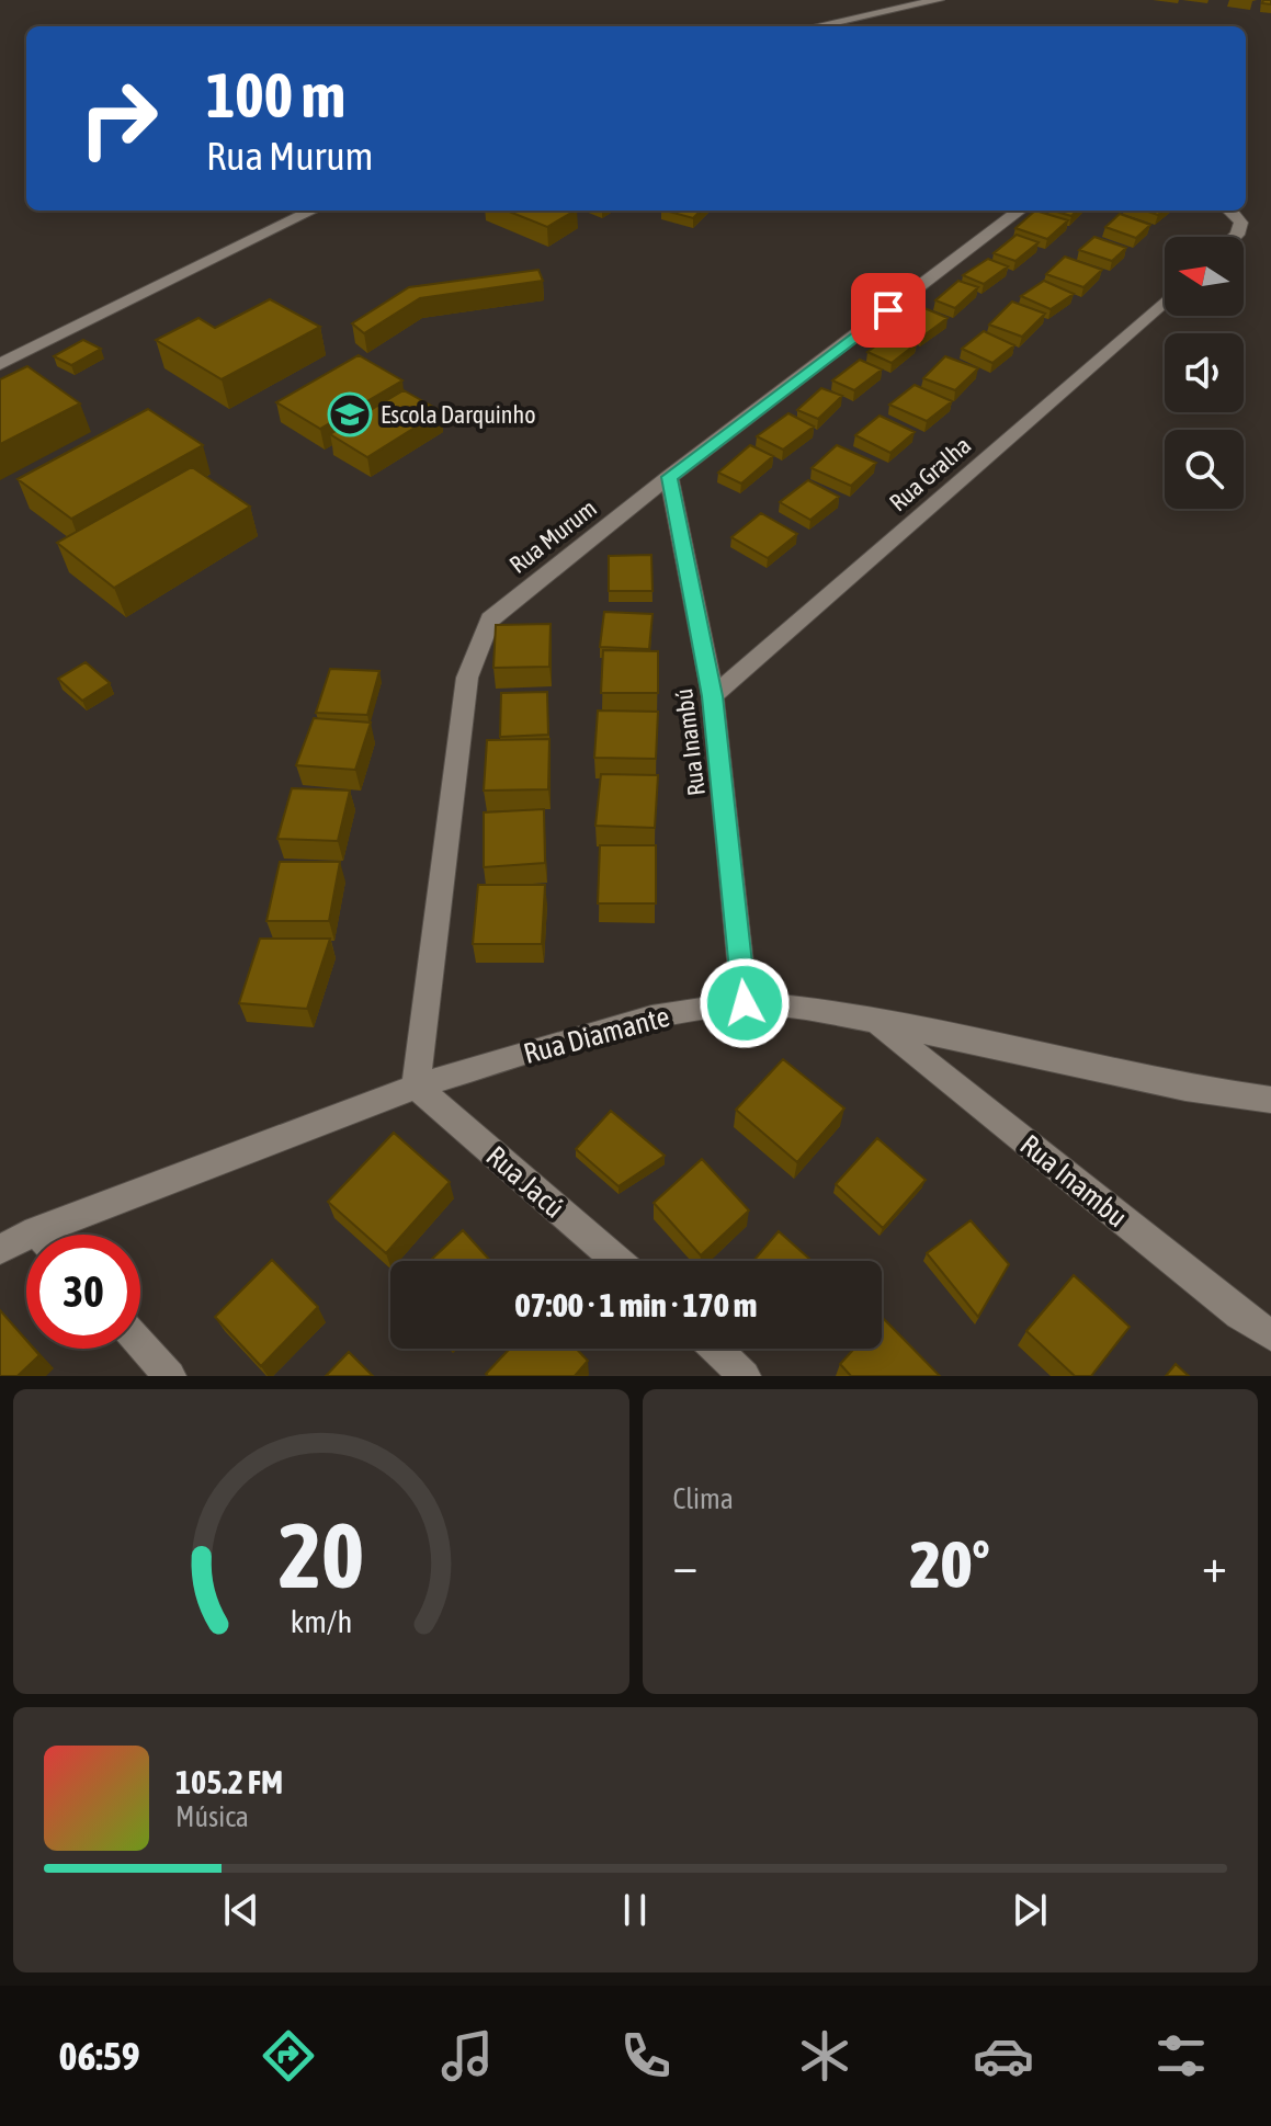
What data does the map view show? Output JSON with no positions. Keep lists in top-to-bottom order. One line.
{"streets":{"street":["Rua Gralha","Rua Murum","Rua Inambú","Rua Diamante","Rua Inambu","Rua Jacú"]},"crossings":[["Rua Gralha","Rua Inambú"],["Rua Murum","Rua Inambú"],["Rua Murum","Rua Diamante"],["Rua Murum","Rua Jacú"],["Rua Inambú","Rua Diamante"],["Rua Diamante","Rua Inambu"],["Rua Diamante","Rua Jacú"]],"places":{"school or university":["Escola Darquinho"]},"north":"left","page":{"turn":["100 m","Rua Murum"],"limit":"30","trip":"07:00 · 1 min · 170 m","tile":"Clima","heat":["−","20°","+"],"song":["105.2 FM","Música"],"tabs":"06:59","gauge":["20","km/h"]}}
